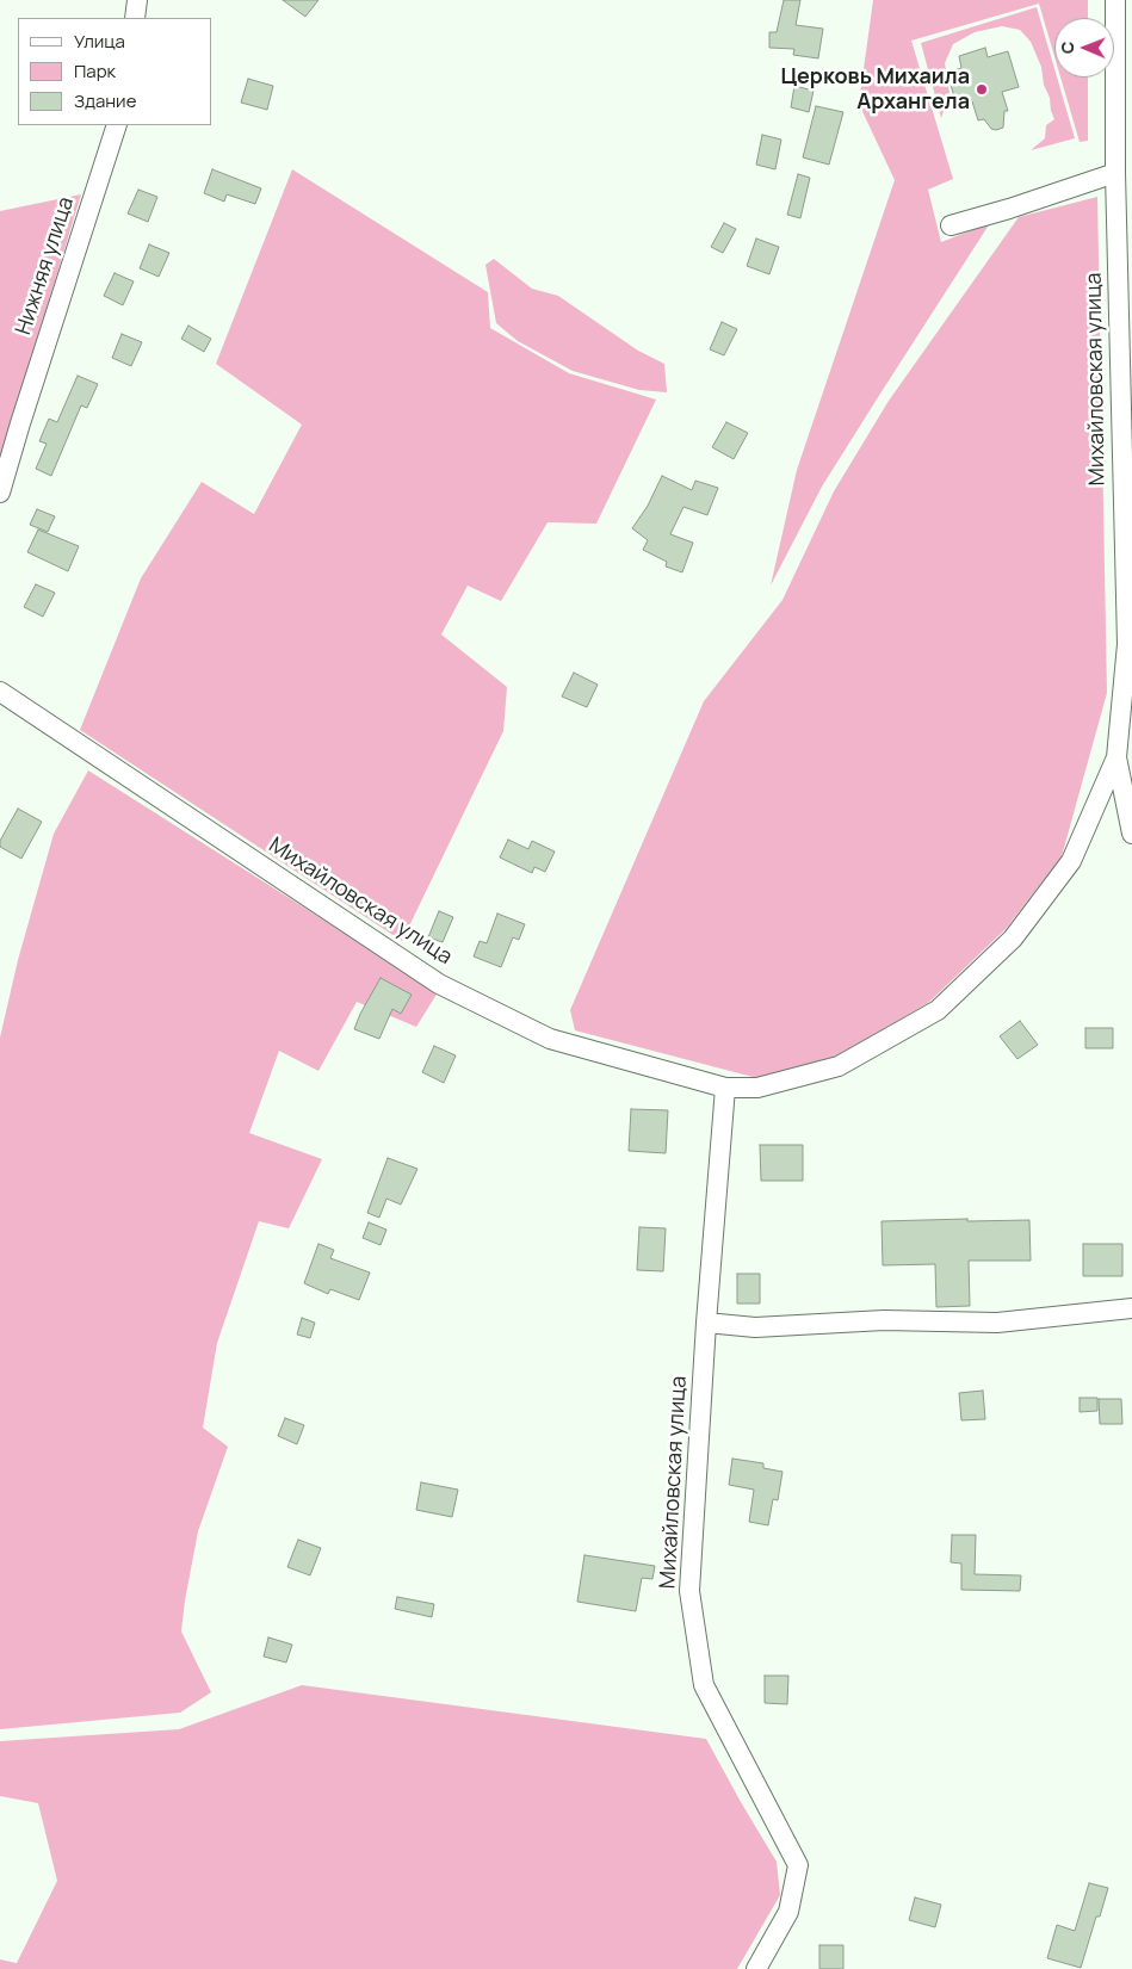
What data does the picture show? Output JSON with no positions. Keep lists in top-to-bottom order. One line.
{"streets":{"street":["Нижняя улица","Михайловская улица"]},"places":["Церковь Михаила Архангела"],"legend":["Улица","Парк","Здание"],"north":"left"}
